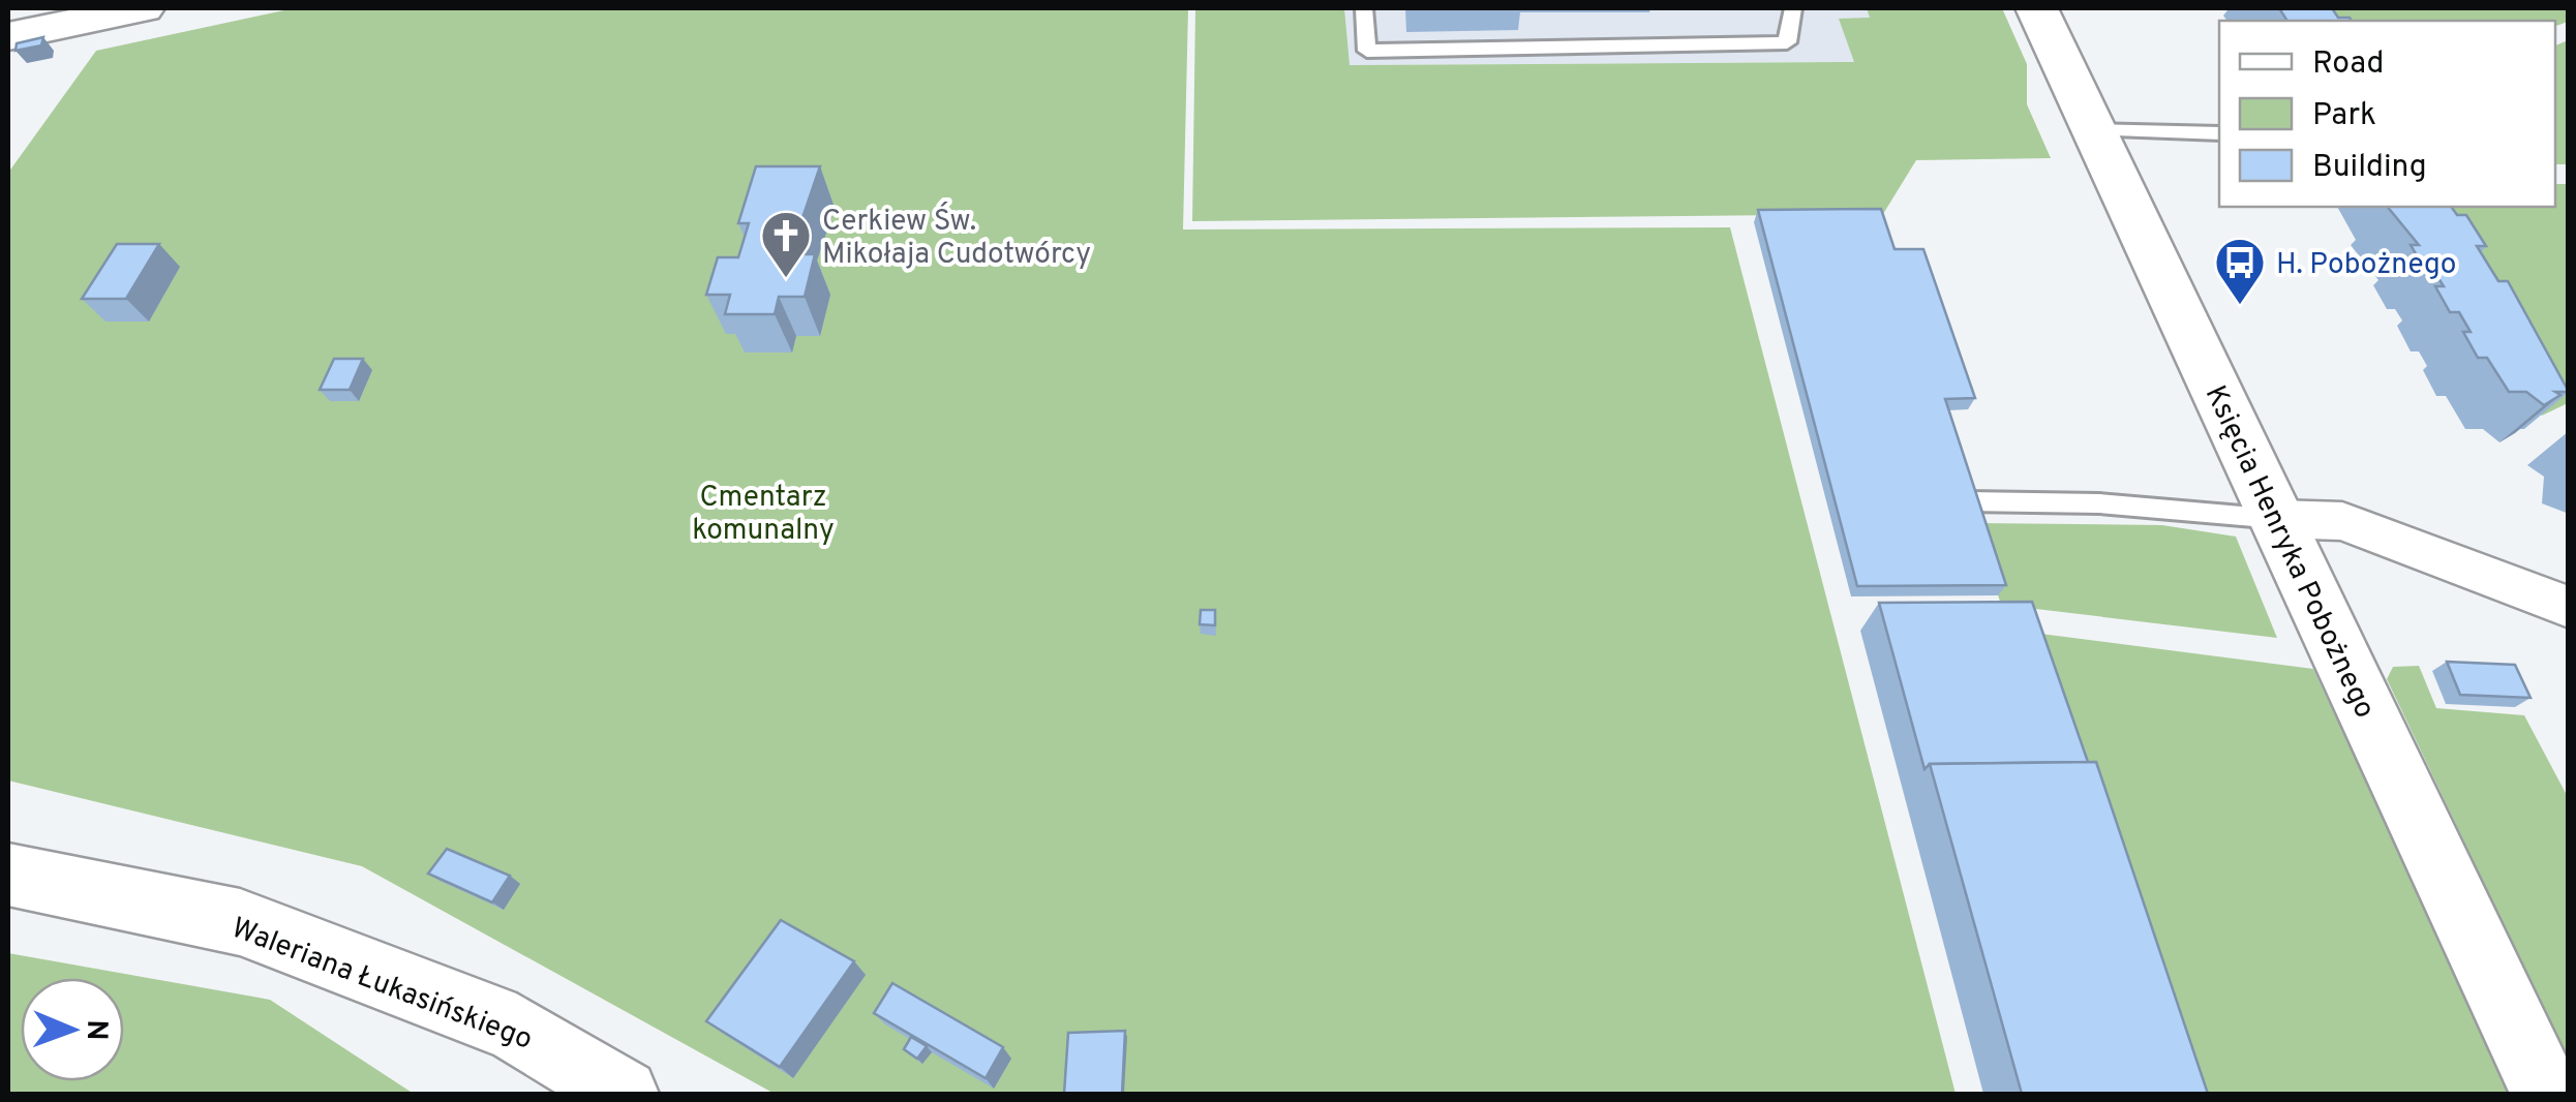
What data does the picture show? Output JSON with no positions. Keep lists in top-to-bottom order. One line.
{"streets":{"street":["Księcia Henryka Pobożnego","Waleriana Łukasińskiego"]},"parks":["Cmentarz komunalny"],"places":{"church":["Cerkiew Św. Mikołaja Cudotwórcy"],"bus stop":["H. Pobożnego"]},"legend":["Road","Park","Building"],"north":"right"}
